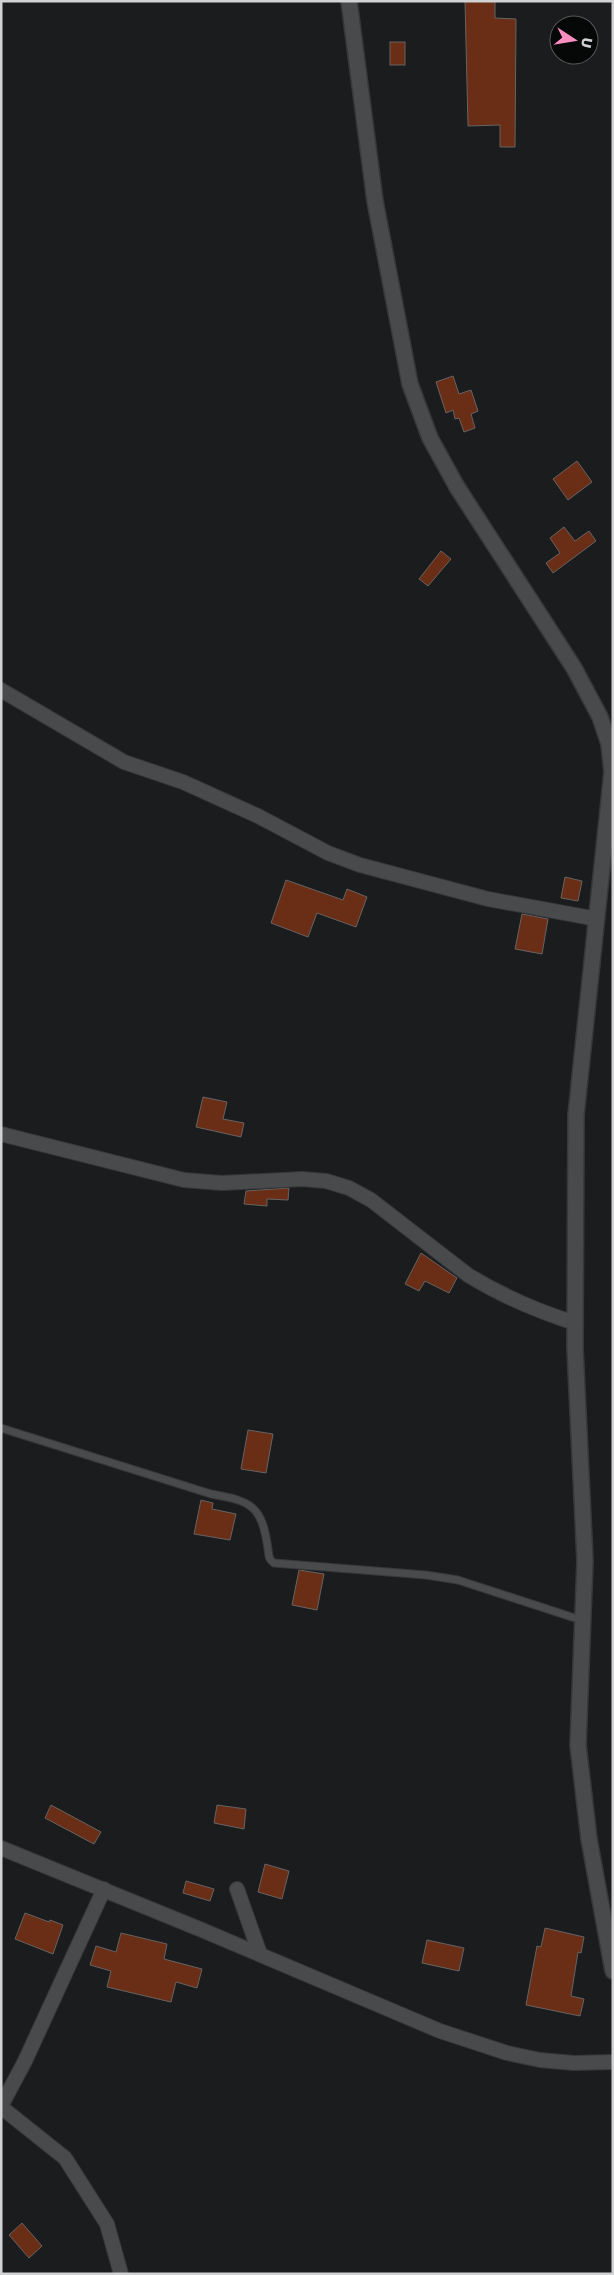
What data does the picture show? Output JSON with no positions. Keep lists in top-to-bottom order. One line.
{"north":"right"}
